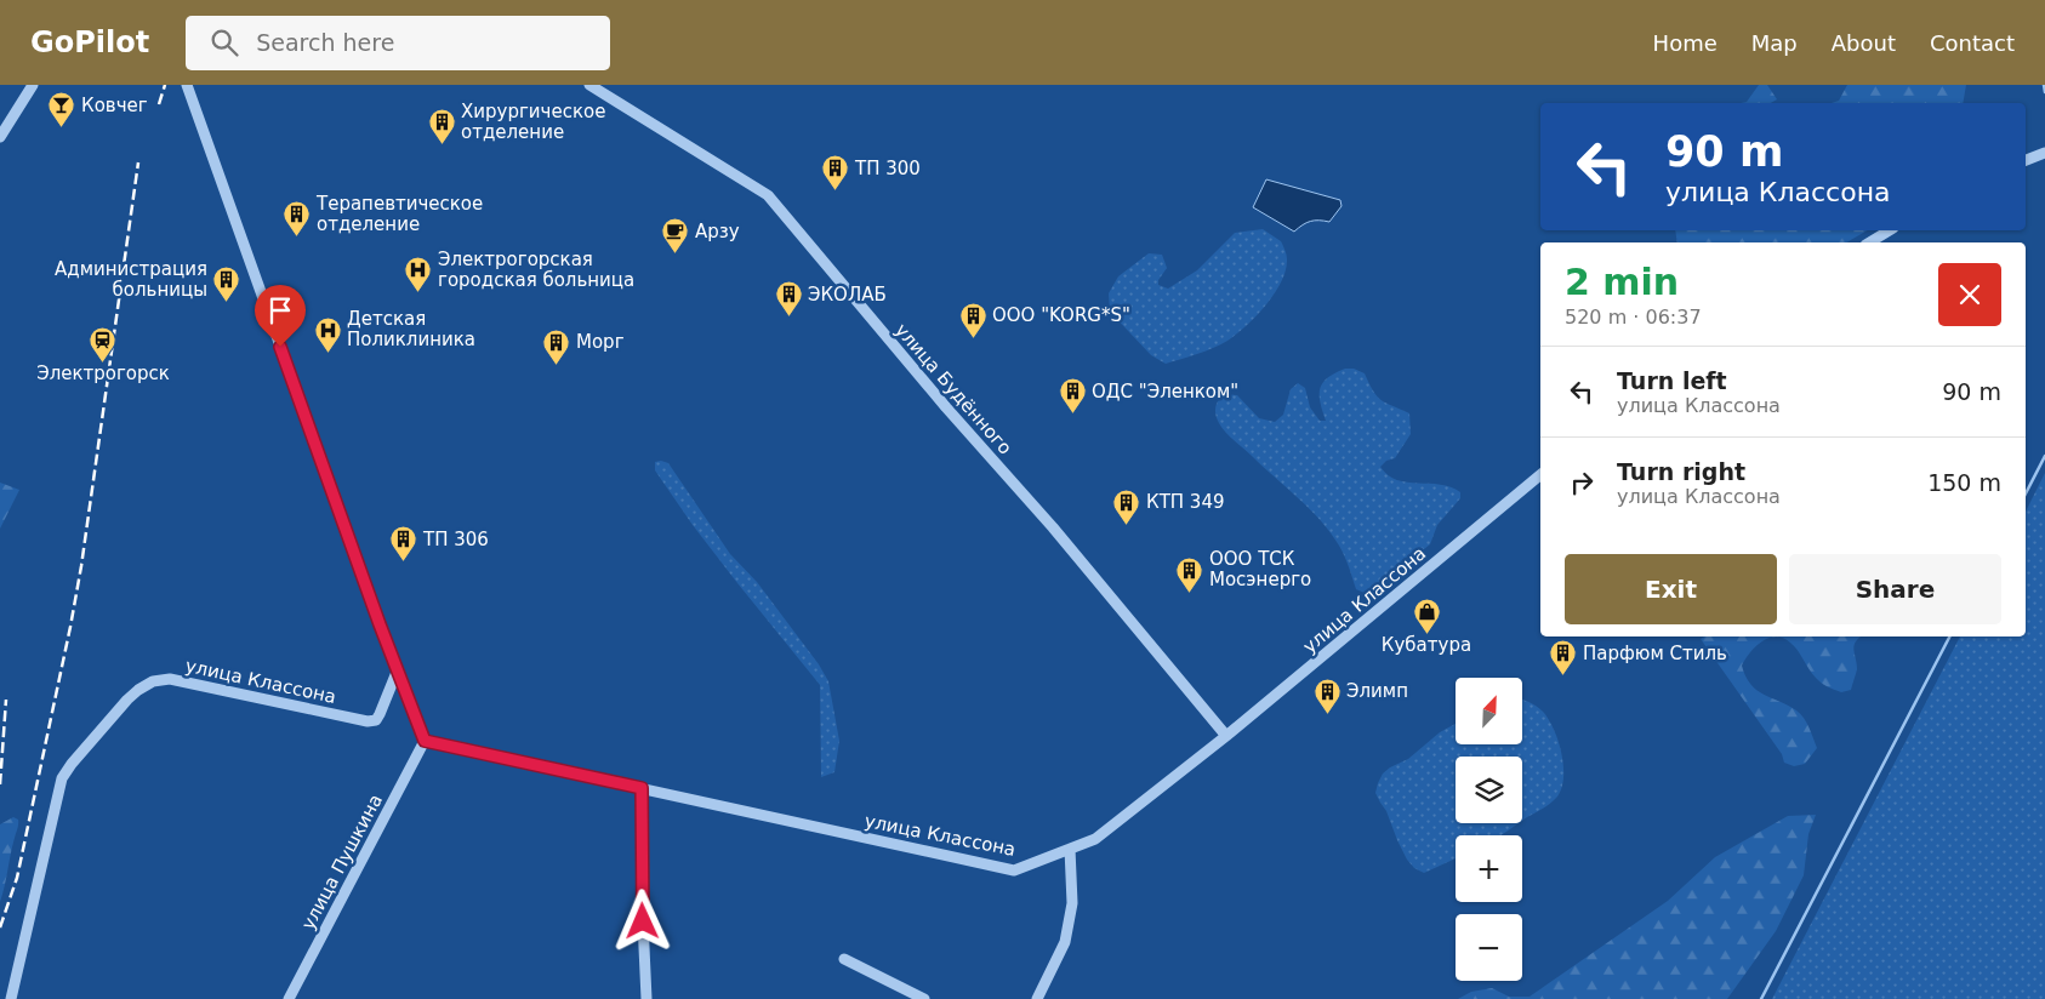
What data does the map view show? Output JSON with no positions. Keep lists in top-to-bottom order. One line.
{"streets":{"street":["улица Будённого","улица Классона","улица Пушкина"]},"crossings":[["улица Будённого","улица Классона"],["улица Классона","улица Пушкина"]],"places":{"bar":["Ковчег"],"building":["Хирургическое отделение","ТП 300","Терапевтическое отделение","Администрация больницы","ЭКОЛАБ","ООО \"KORG*S\"","Морг","ОДС \"Эленком\"","КТП 349","ТП 306","ООО ТСК Мосэнерго","Парфюм Стиль","Элимп"],"cafe":["Арзу"],"hospital":["Электрогорская городская больница","Детская Поликлиника"],"station":["Электрогорск"],"shop":["Кубатура"]},"north":"top right","page":{"header":"GoPilot","search":"Search here","nav":["Home","Map","About","Contact"],"turn":["90 m","улица Классона"],"heading":["2 min","520 m · 06:37"],"list":[{"name":"Turn left","note":"улица Классона","value":"90 m"},{"name":"Turn right","note":"улица Классона","value":"150 m"}],"buttons":["Exit","Share"],"map_buttons":["+","−"]}}
